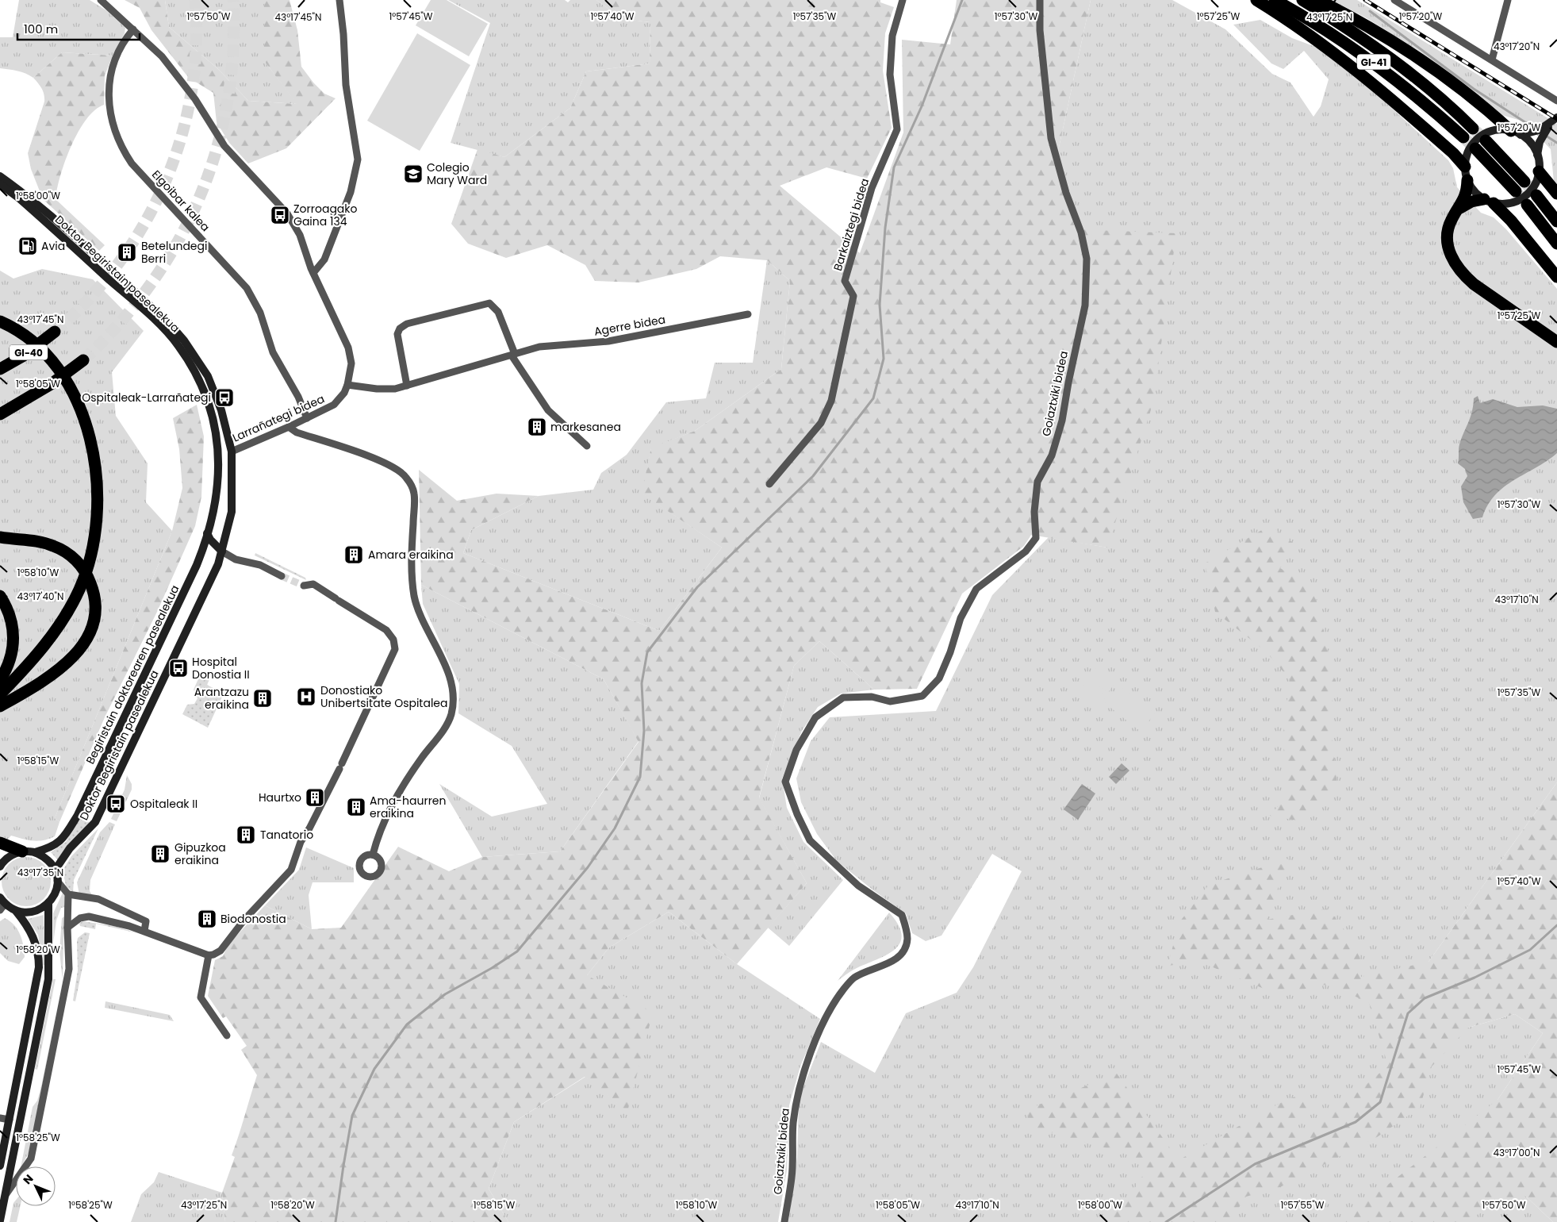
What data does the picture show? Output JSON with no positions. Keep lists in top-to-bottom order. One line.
{"streets":{"highway":["GI-41","GI-40"],"main road":["Doktor Begiristain pasealekua","Begiristain doktorearen pasealekua"],"street":["Elgoibar kalea","Barkaiztegi bidea","Agerre bidea","Goiaztxiki bidea","Larrañategi bidea"]},"crossings":[["Elgoibar kalea","Larrañategi bidea"],["Doktor Begiristain pasealekua","Begiristain doktorearen pasealekua"],["Agerre bidea","Larrañategi bidea"],["Larrañategi bidea","Begiristain doktorearen pasealekua"]],"places":{"school or university":["Colegio Mary Ward"],"bus stop":["Zorroagako Gaina 134","Ospitaleak-Larrañategi","Hospital Donostia II","Ospitaleak II"],"fuel station":["Avia"],"building":["Betelundegi Berri","markesanea","Amara eraikina","Arantzazu eraikina","Haurtxo","Ama-haurren eraikina","Tanatorio","Gipuzkoa eraikina","Biodonostia"],"hospital":["Donostiako Unibertsitate Ospitalea"]},"scale_bar":"100 m","north":"top left","coordinates":["1°57'50\"W","1°57'45\"W","1°57'40\"W","1°57'35\"W","1°57'30\"W","1°57'25\"W","1°57'20\"W","43°17'45\"N","43°17'25\"N","43°17'20\"N","1°58'00\"W","1°58'05\"W","1°58'10\"W","43°17'40\"N","43°17'10\"N","1°58'15\"W","43°17'35\"N","1°58'20\"W","1°58'25\"W","43°17'00\"N","1°57'55\"W"]}
